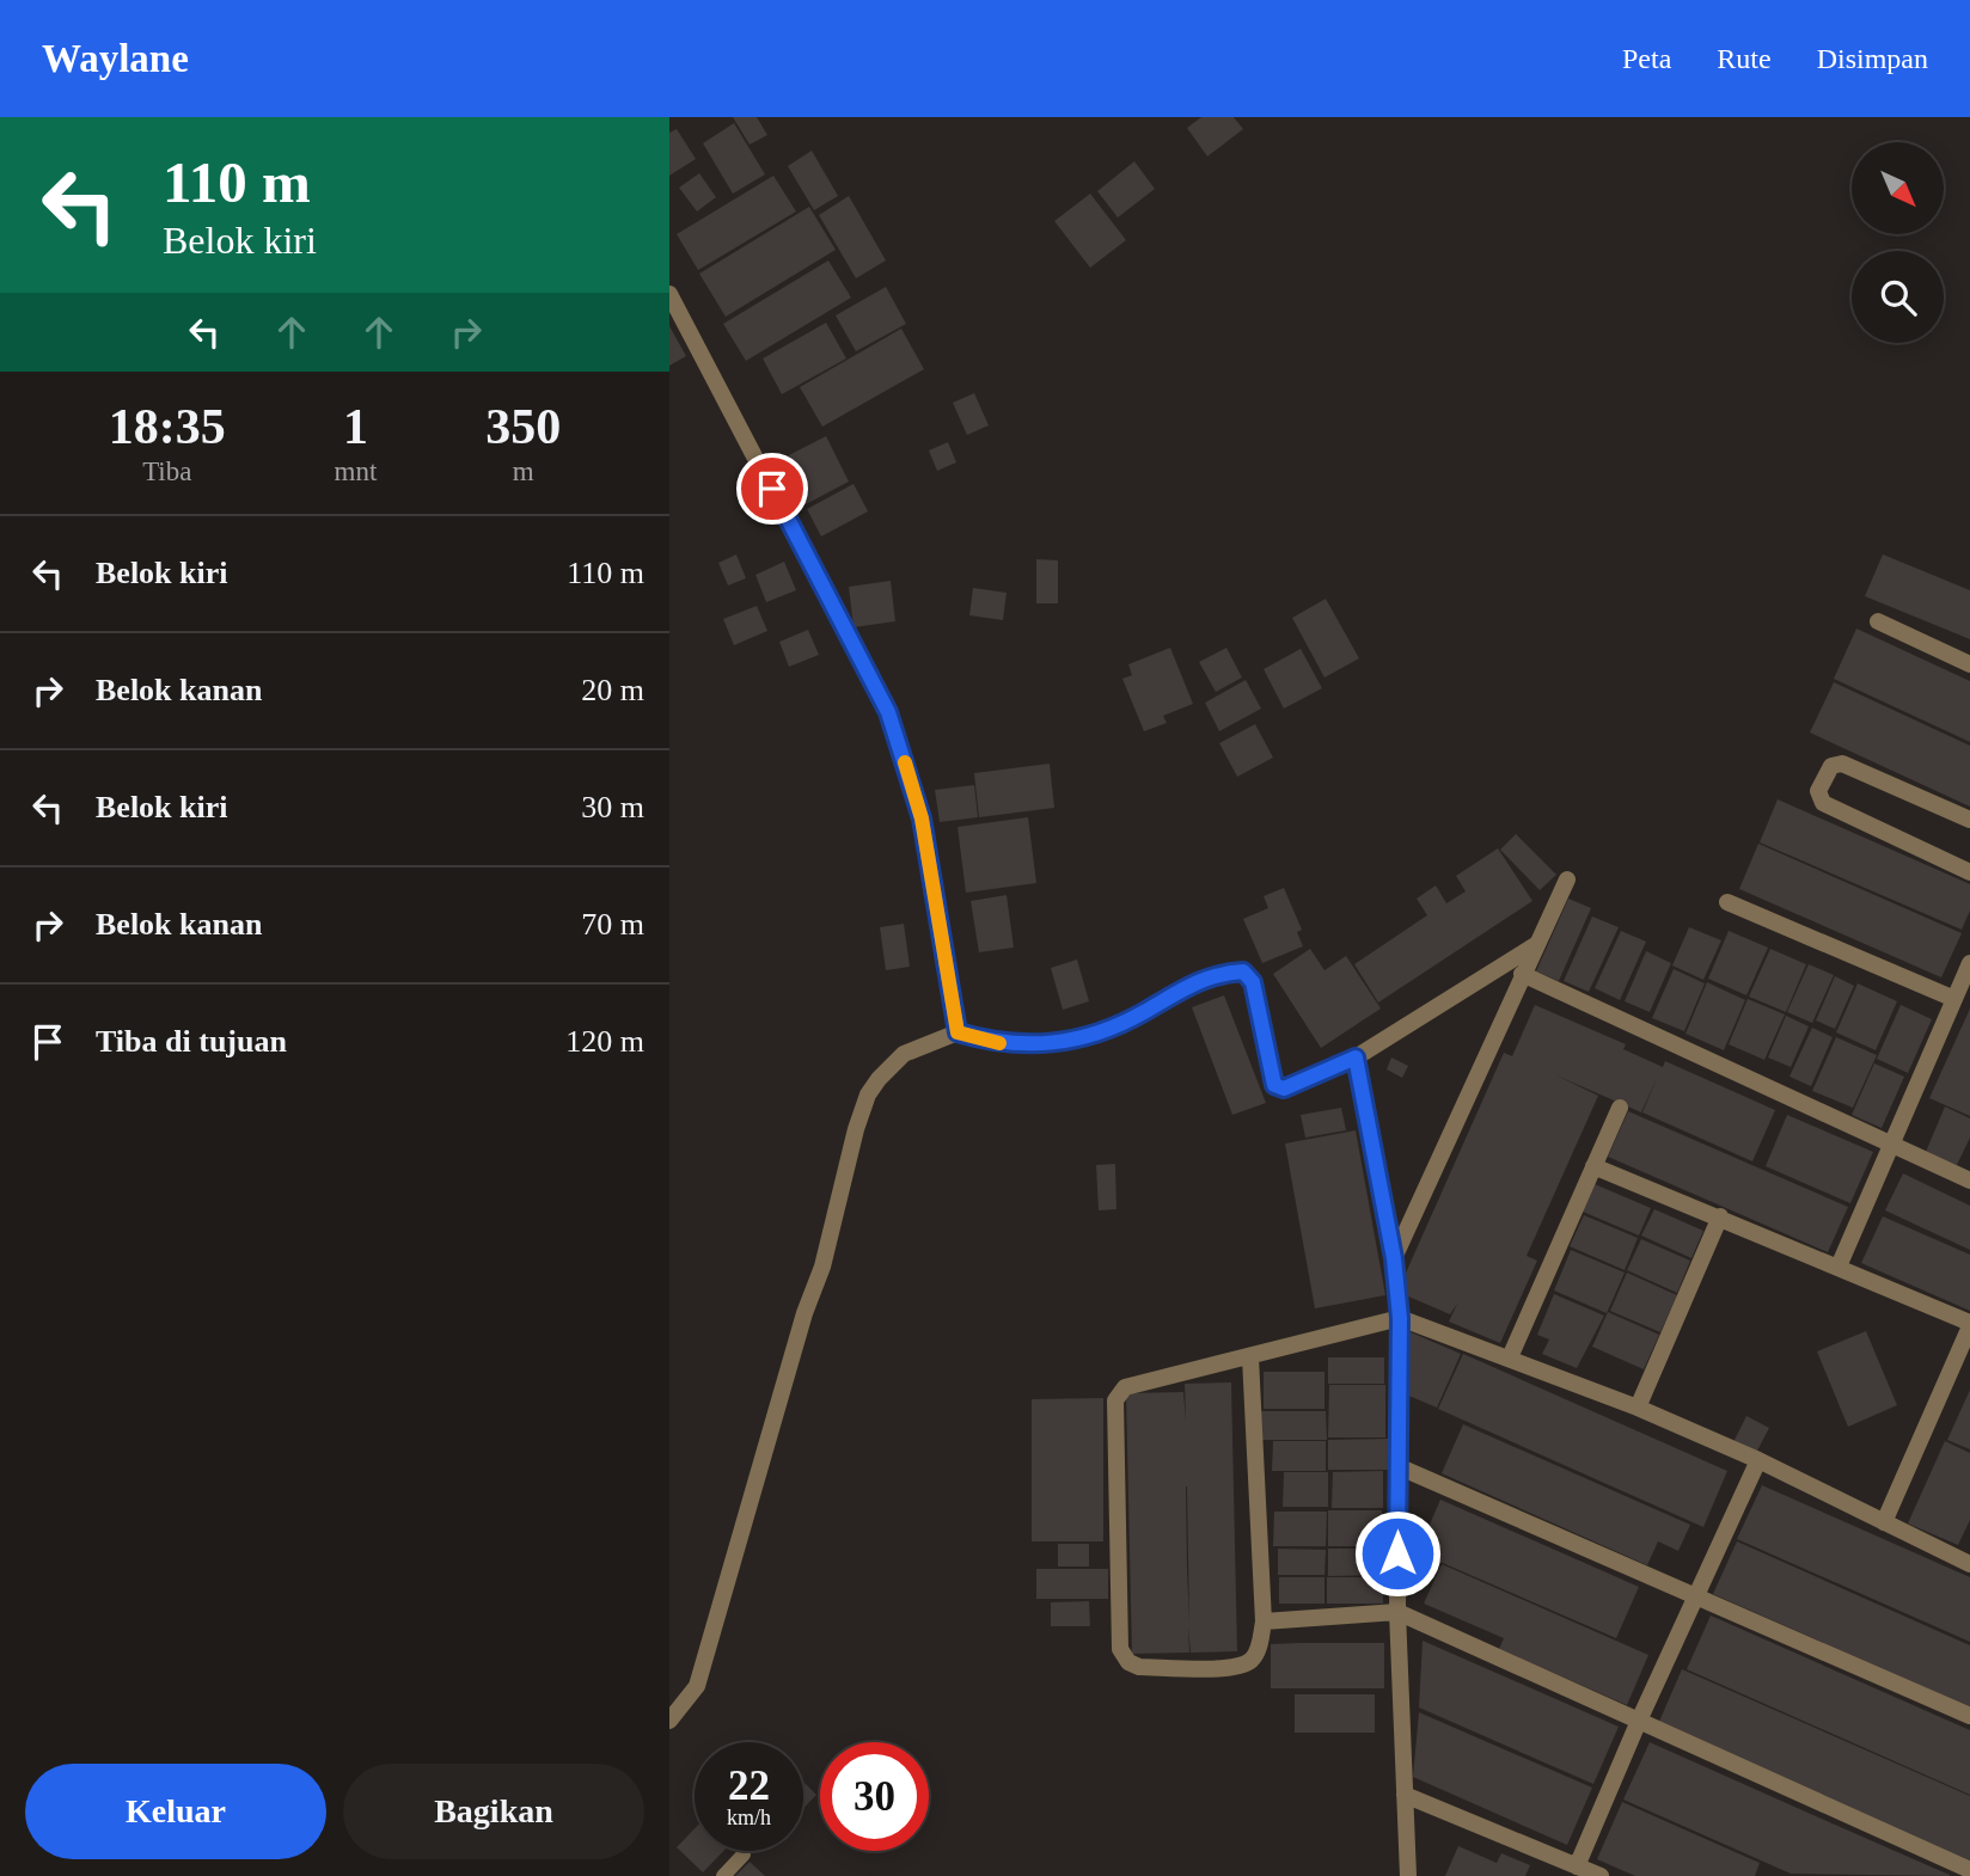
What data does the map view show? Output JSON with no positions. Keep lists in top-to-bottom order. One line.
{"north":"bottom right","page":{"header":"Waylane","nav":["Peta","Rute","Disimpan"],"turn":["110 m","Belok kiri"],"eta":["18:35","Tiba","1","mnt","350","m"],"list":[{"name":"Belok kiri","value":"110 m"},{"name":"Belok kanan","value":"20 m"},{"name":"Belok kiri","value":"30 m"},{"name":"Belok kanan","value":"70 m"},{"name":"Tiba di tujuan","value":"120 m"}],"speed":"22 km/h","limit":"30","buttons":["Keluar","Bagikan"]}}
